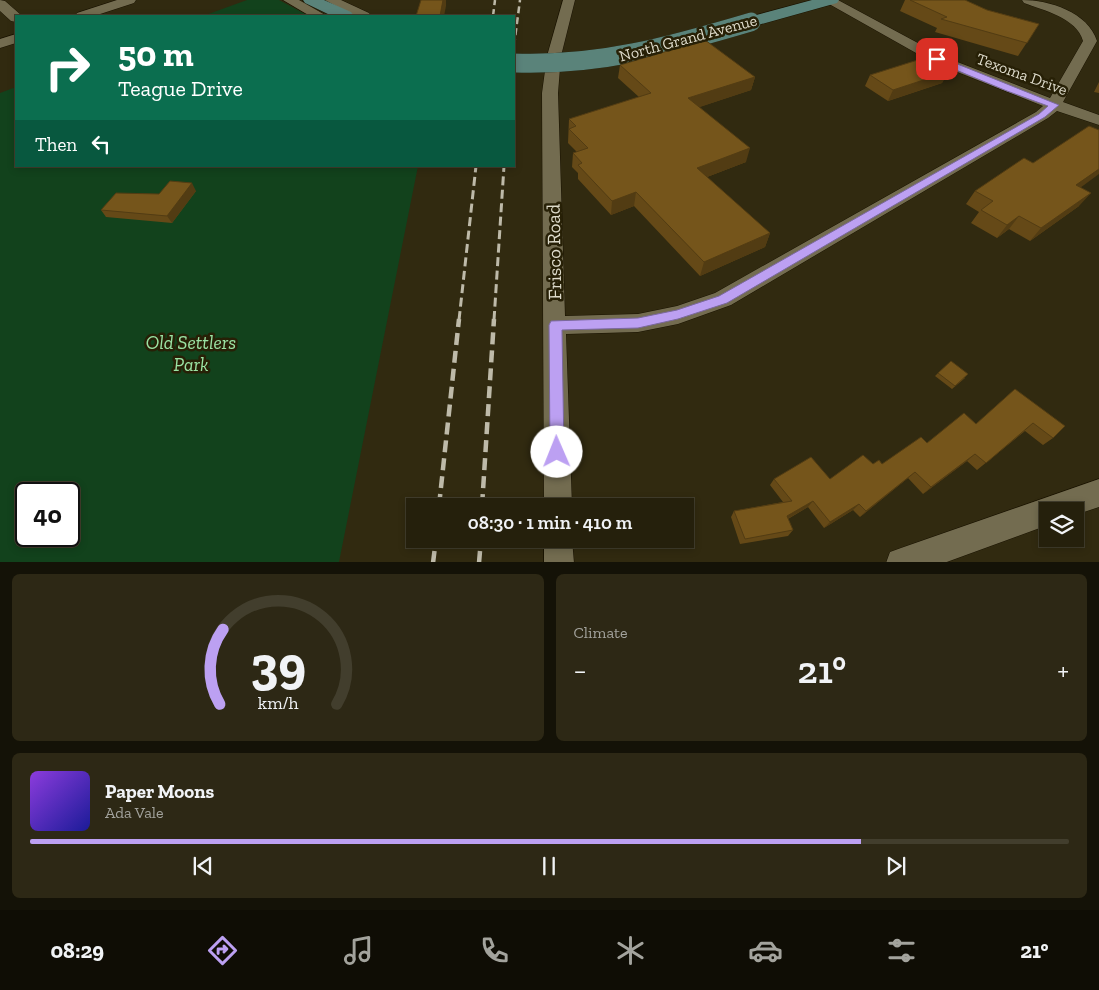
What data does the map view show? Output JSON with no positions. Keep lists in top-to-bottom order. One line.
{"streets":{"main road":["North Grand Avenue"],"street":["Texoma Drive","Frisco Road"]},"crossings":[["North Grand Avenue","Texoma Drive"]],"parks":["Old Settlers Park"],"page":{"turn":["50 m","Teague Drive"],"then":"Then","limit":"40","trip":"08:30 · 1 min · 410 m","tile":"Climate","heat":["−","21°","+"],"song":["Paper Moons","Ada Vale"],"tabs":["08:29","21°"],"gauge":["39","km/h"]}}
